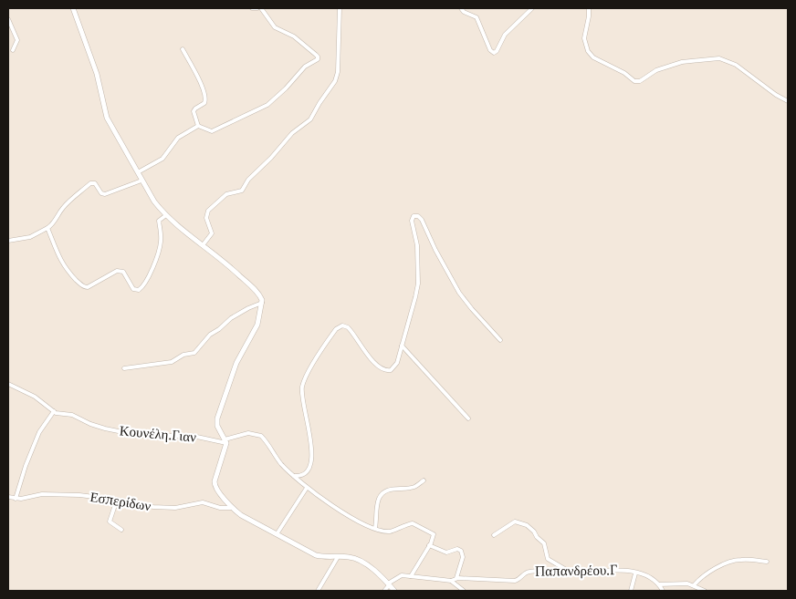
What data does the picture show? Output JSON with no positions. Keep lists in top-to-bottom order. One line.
{"streets":{"street":["Κουνέλη.Γιαν","Εσπερίδων","Παπανδρέου.Γ"]}}
